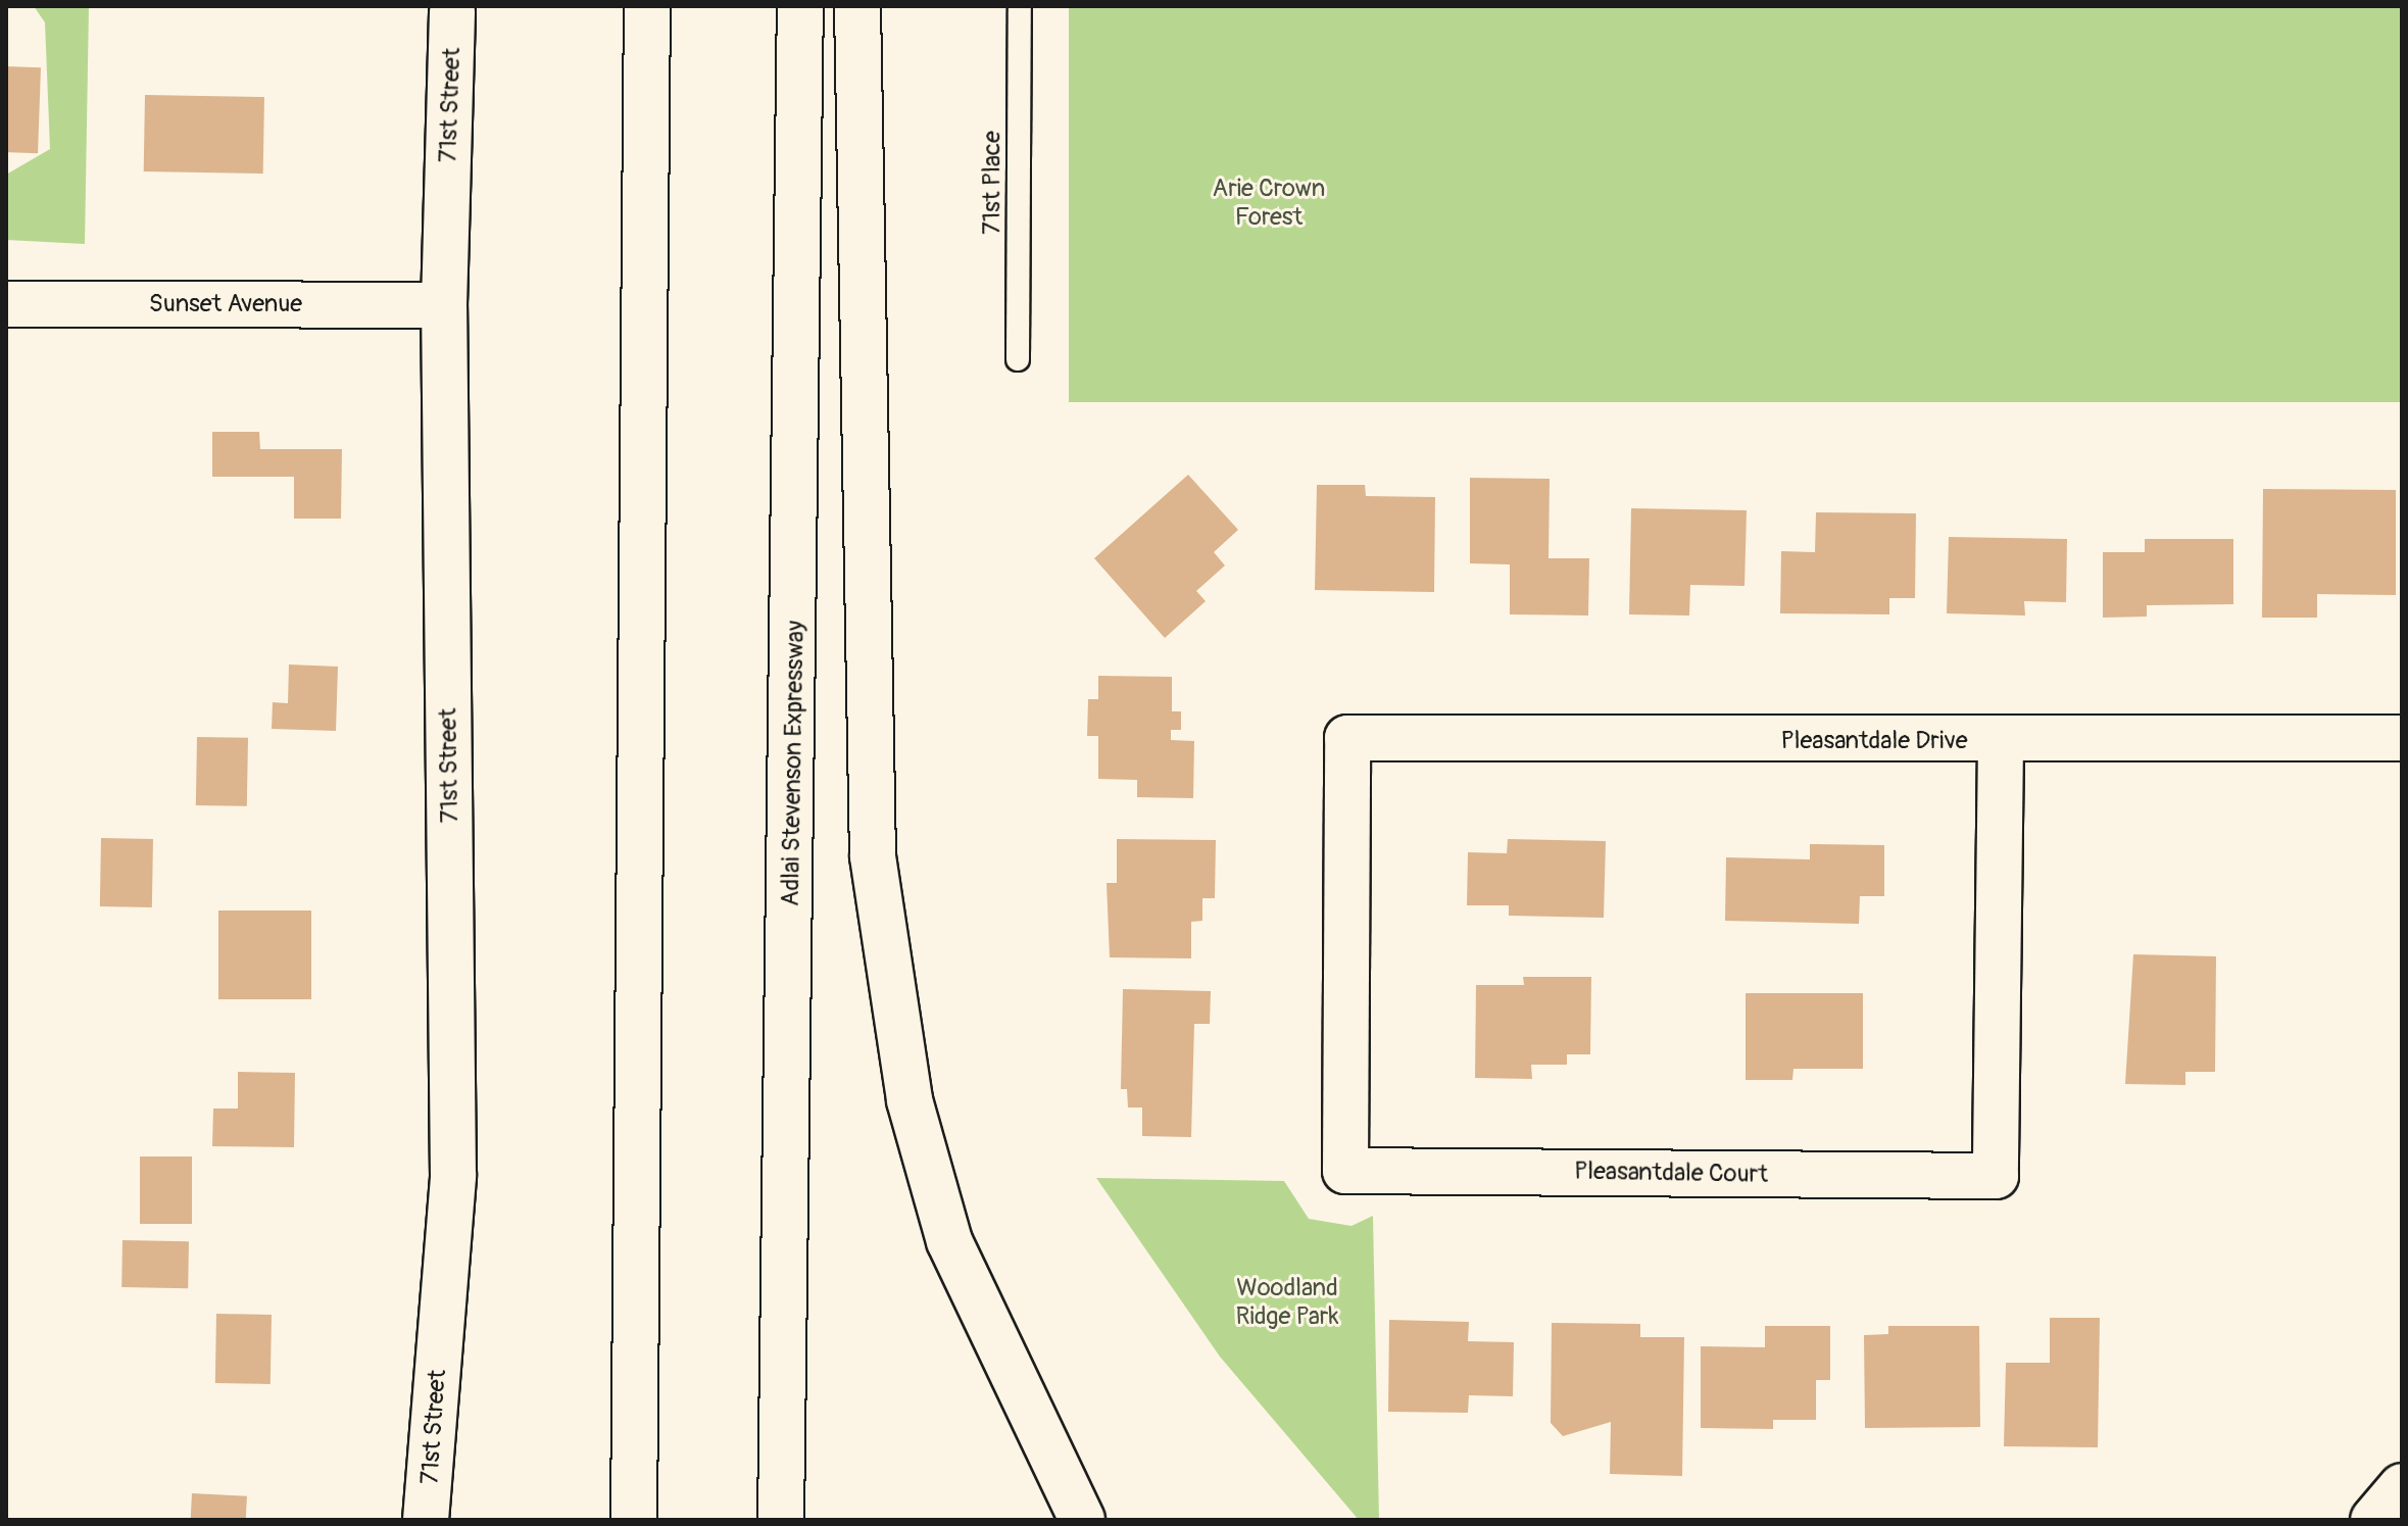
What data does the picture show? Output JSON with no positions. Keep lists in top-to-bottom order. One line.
{"streets":{"main road":["71st Street","Sunset Avenue","Pleasantdale Drive","Adlai Stevenson Expressway","Pleasantdale Court"],"lane":["71st Place"]},"crossings":[["71st Street","Sunset Avenue"],["Pleasantdale Drive","Pleasantdale Court"]],"parks":["Arie Crown Forest","Woodland Ridge Park"]}
